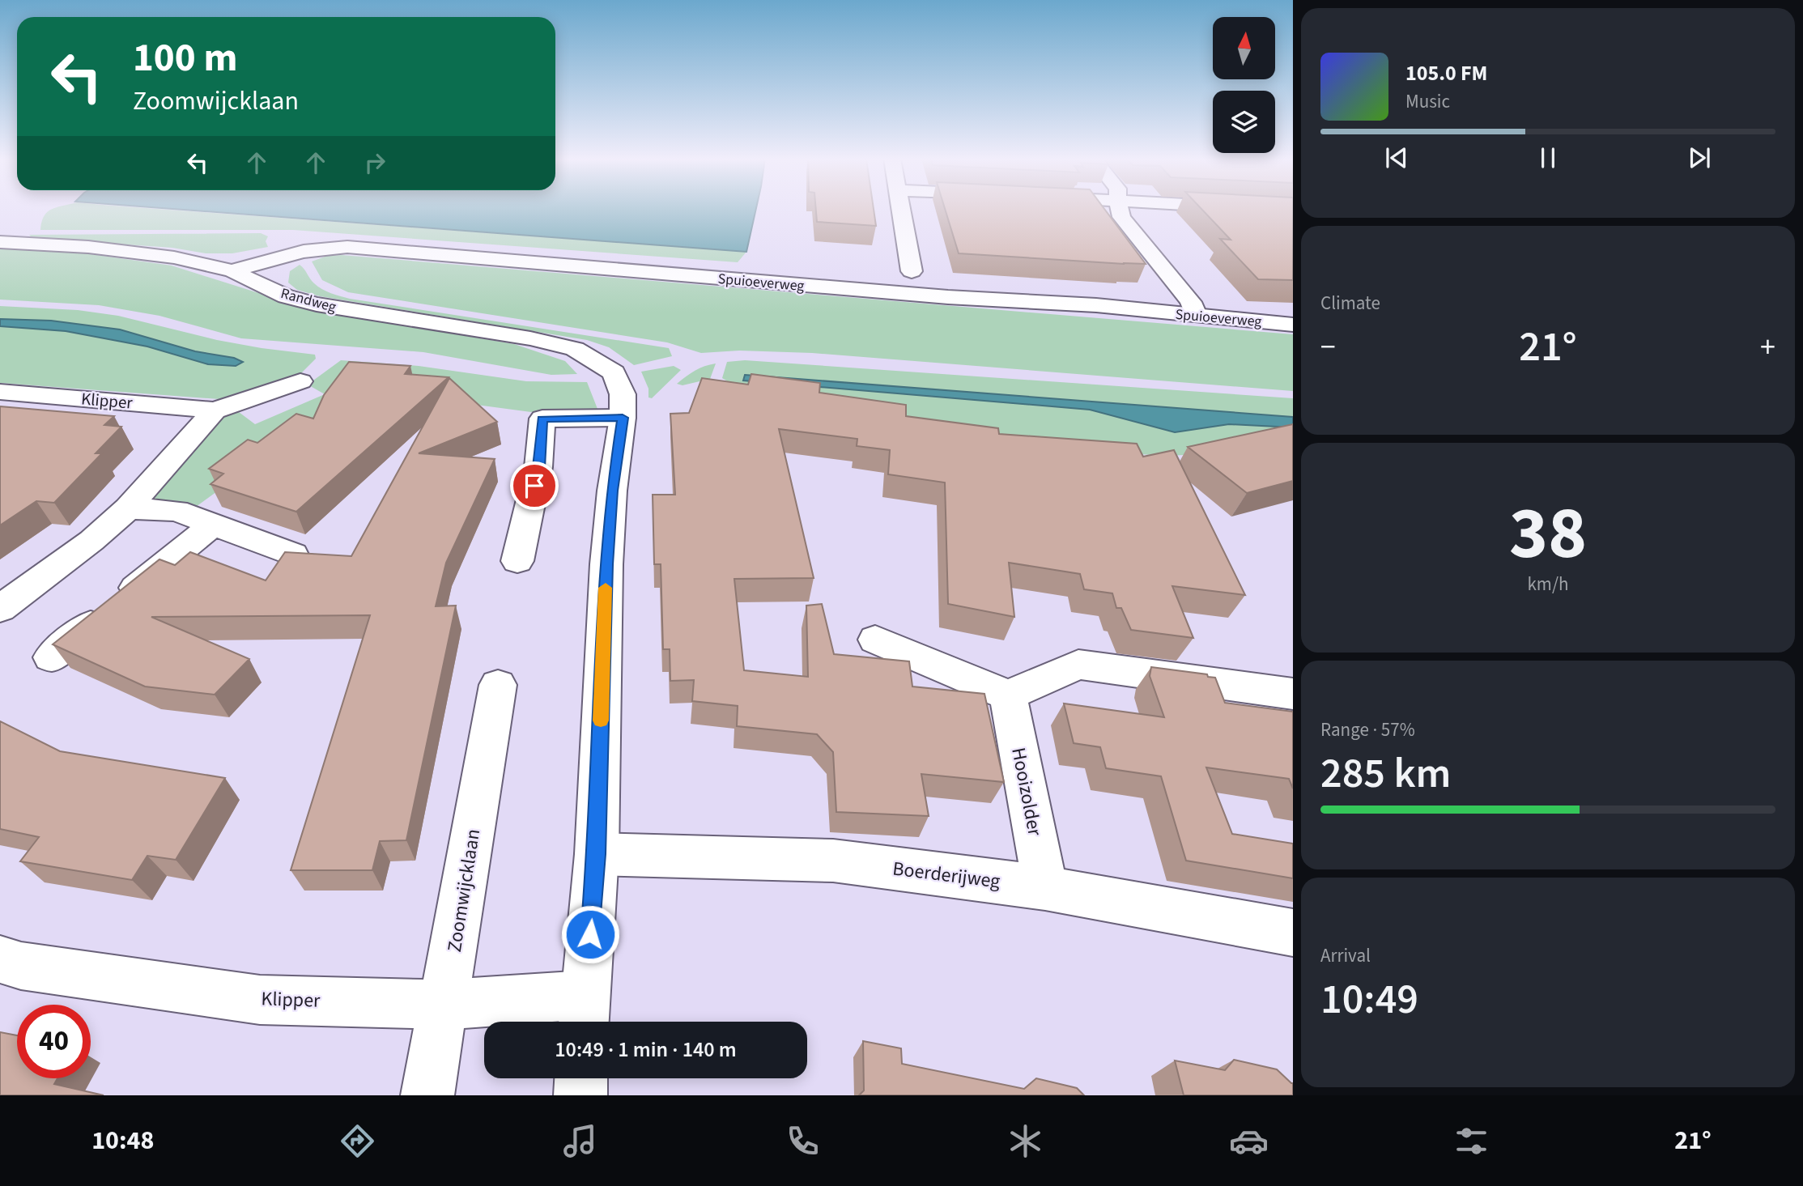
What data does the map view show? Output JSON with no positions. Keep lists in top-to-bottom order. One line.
{"streets":{"street":["Spuioeverweg","Randweg","Klipper","Hooizolder","Boerderijweg","Zoomwijcklaan"]},"crossings":[["Spuioeverweg","Randweg"],["Klipper","Zoomwijcklaan"],["Hooizolder","Boerderijweg"]],"north":"top","page":{"turn":["100 m","Zoomwijcklaan"],"song":["105.0 FM","Music"],"tile":["Climate",["38","km/h"],["Range · 57%","285 km"],["Arrival","10:49"]],"heat":["−","21°","+"],"limit":"40","trip":"10:49 · 1 min · 140 m","tabs":["10:48","21°"]}}
